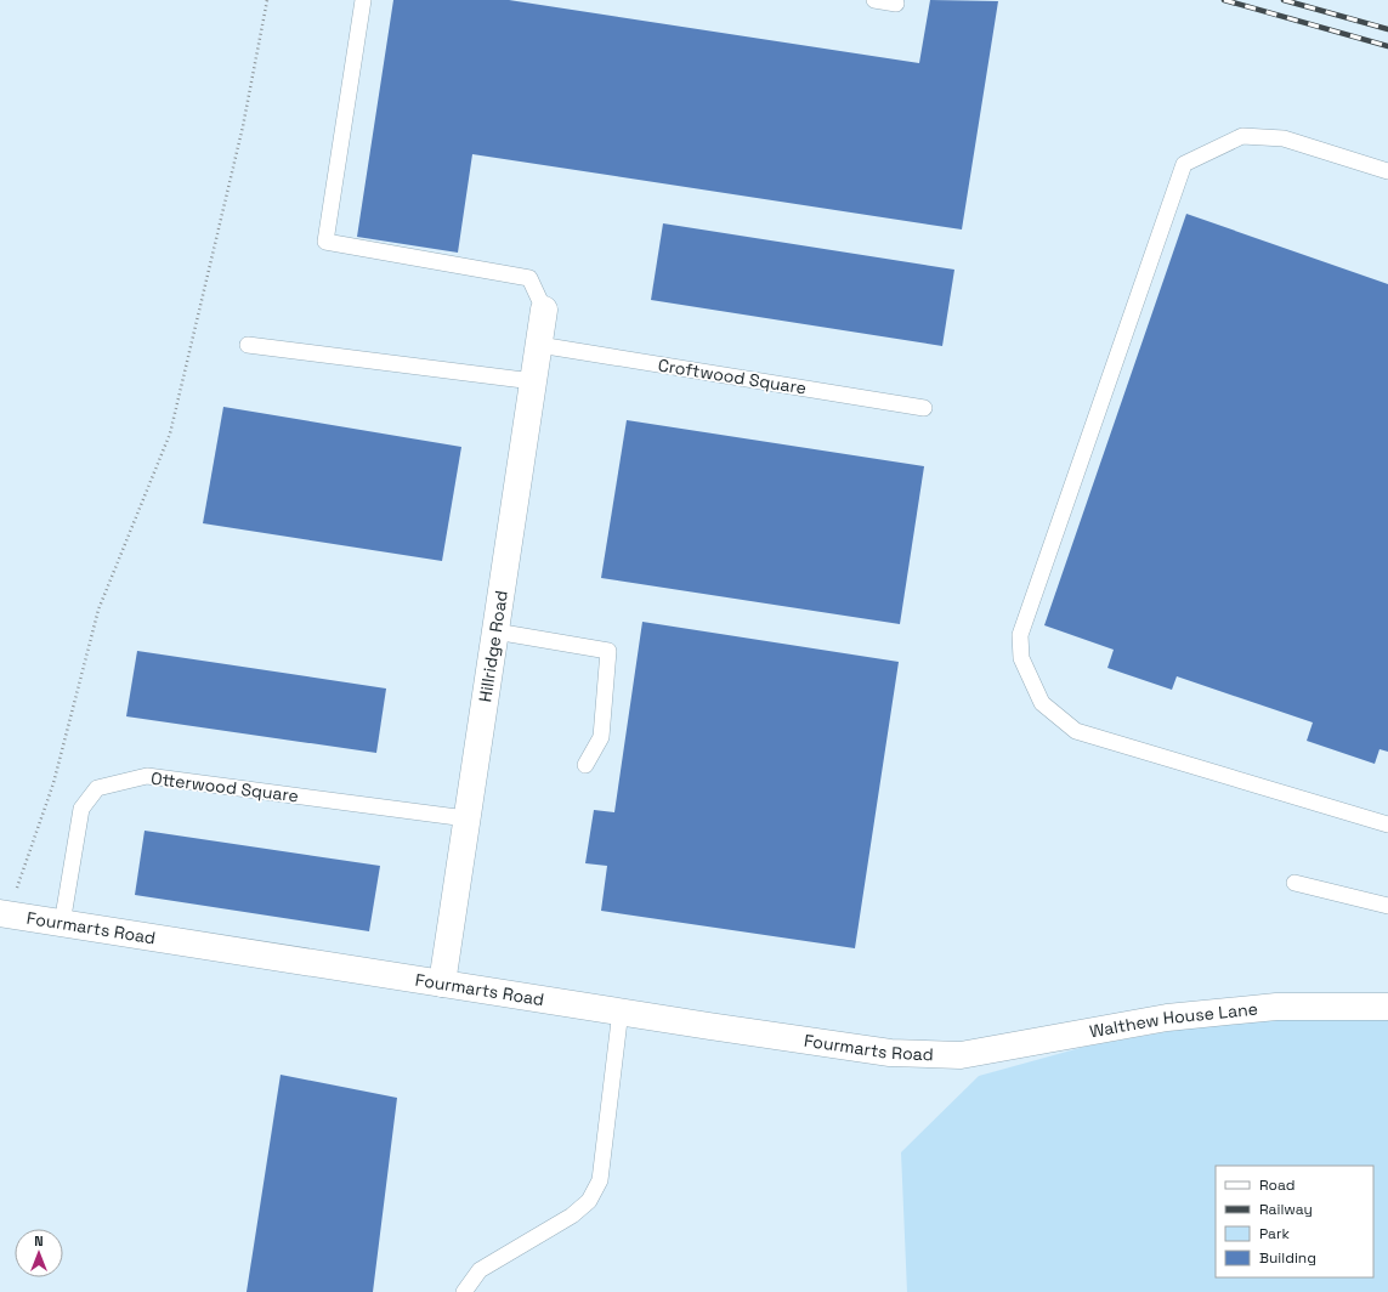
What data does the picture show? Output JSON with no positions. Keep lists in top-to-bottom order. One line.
{"streets":{"street":["Hillridge Road","Fourmarts Road","Walthew House Lane"],"lane":["Croftwood Square","Otterwood Square"]},"crossings":[["Croftwood Square","Hillridge Road"],["Hillridge Road","Otterwood Square"],["Hillridge Road","Fourmarts Road"],["Otterwood Square","Fourmarts Road"],["Fourmarts Road","Walthew House Lane"]],"legend":["Road","Railway","Park","Building"],"north":"top"}
